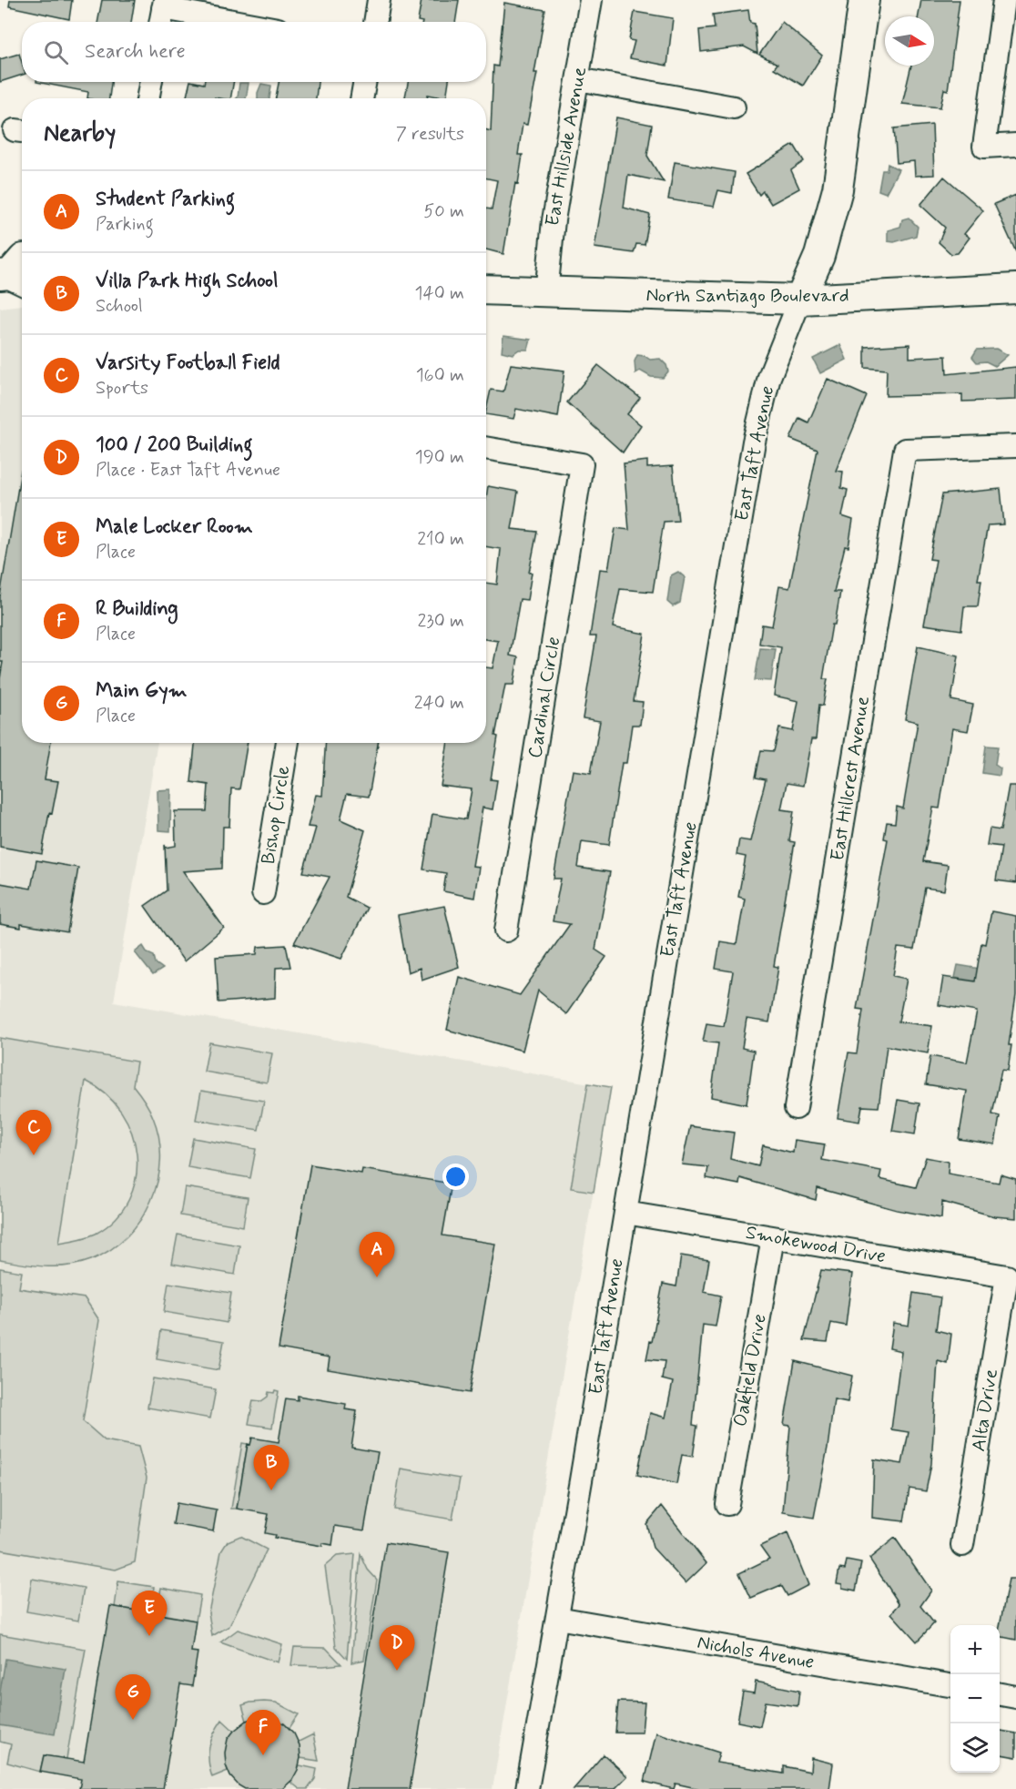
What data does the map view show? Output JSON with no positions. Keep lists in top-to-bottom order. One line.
{"streets":{"main road":["North Santiago Boulevard","East Taft Avenue"],"street":["East Hillside Avenue","Cardinal Circle","East Hillcrest Avenue","Bishop Circle","Smokewood Drive","Oakfield Drive","Alta Drive","Nichols Avenue"]},"crossings":[["East Hillside Avenue","North Santiago Boulevard"],["North Santiago Boulevard","East Taft Avenue"],["East Taft Avenue","Smokewood Drive"],["East Taft Avenue","Nichols Avenue"],["Smokewood Drive","Oakfield Drive"],["Smokewood Drive","Alta Drive"]],"north":"right","page":{"search":"Search here","heading":["Nearby","7 results"],"list":[{"mark":"A","name":"Student Parking","note":"Parking","value":"50 m"},{"mark":"B","name":"Villa Park High School","note":"School","value":"140 m"},{"mark":"C","name":"Varsity Football Field","note":"Sports","value":"160 m"},{"mark":"D","name":"100 / 200 Building","note":"Place · East Taft Avenue","value":"190 m"},{"mark":"E","name":"Male Locker Room","note":"Place","value":"210 m"},{"mark":"F","name":"R Building","note":"Place","value":"230 m"},{"mark":"G","name":"Main Gym","note":"Place","value":"240 m"}],"pins":["C","A","B","E","D","G","F"],"map_buttons":["+","−"]}}
